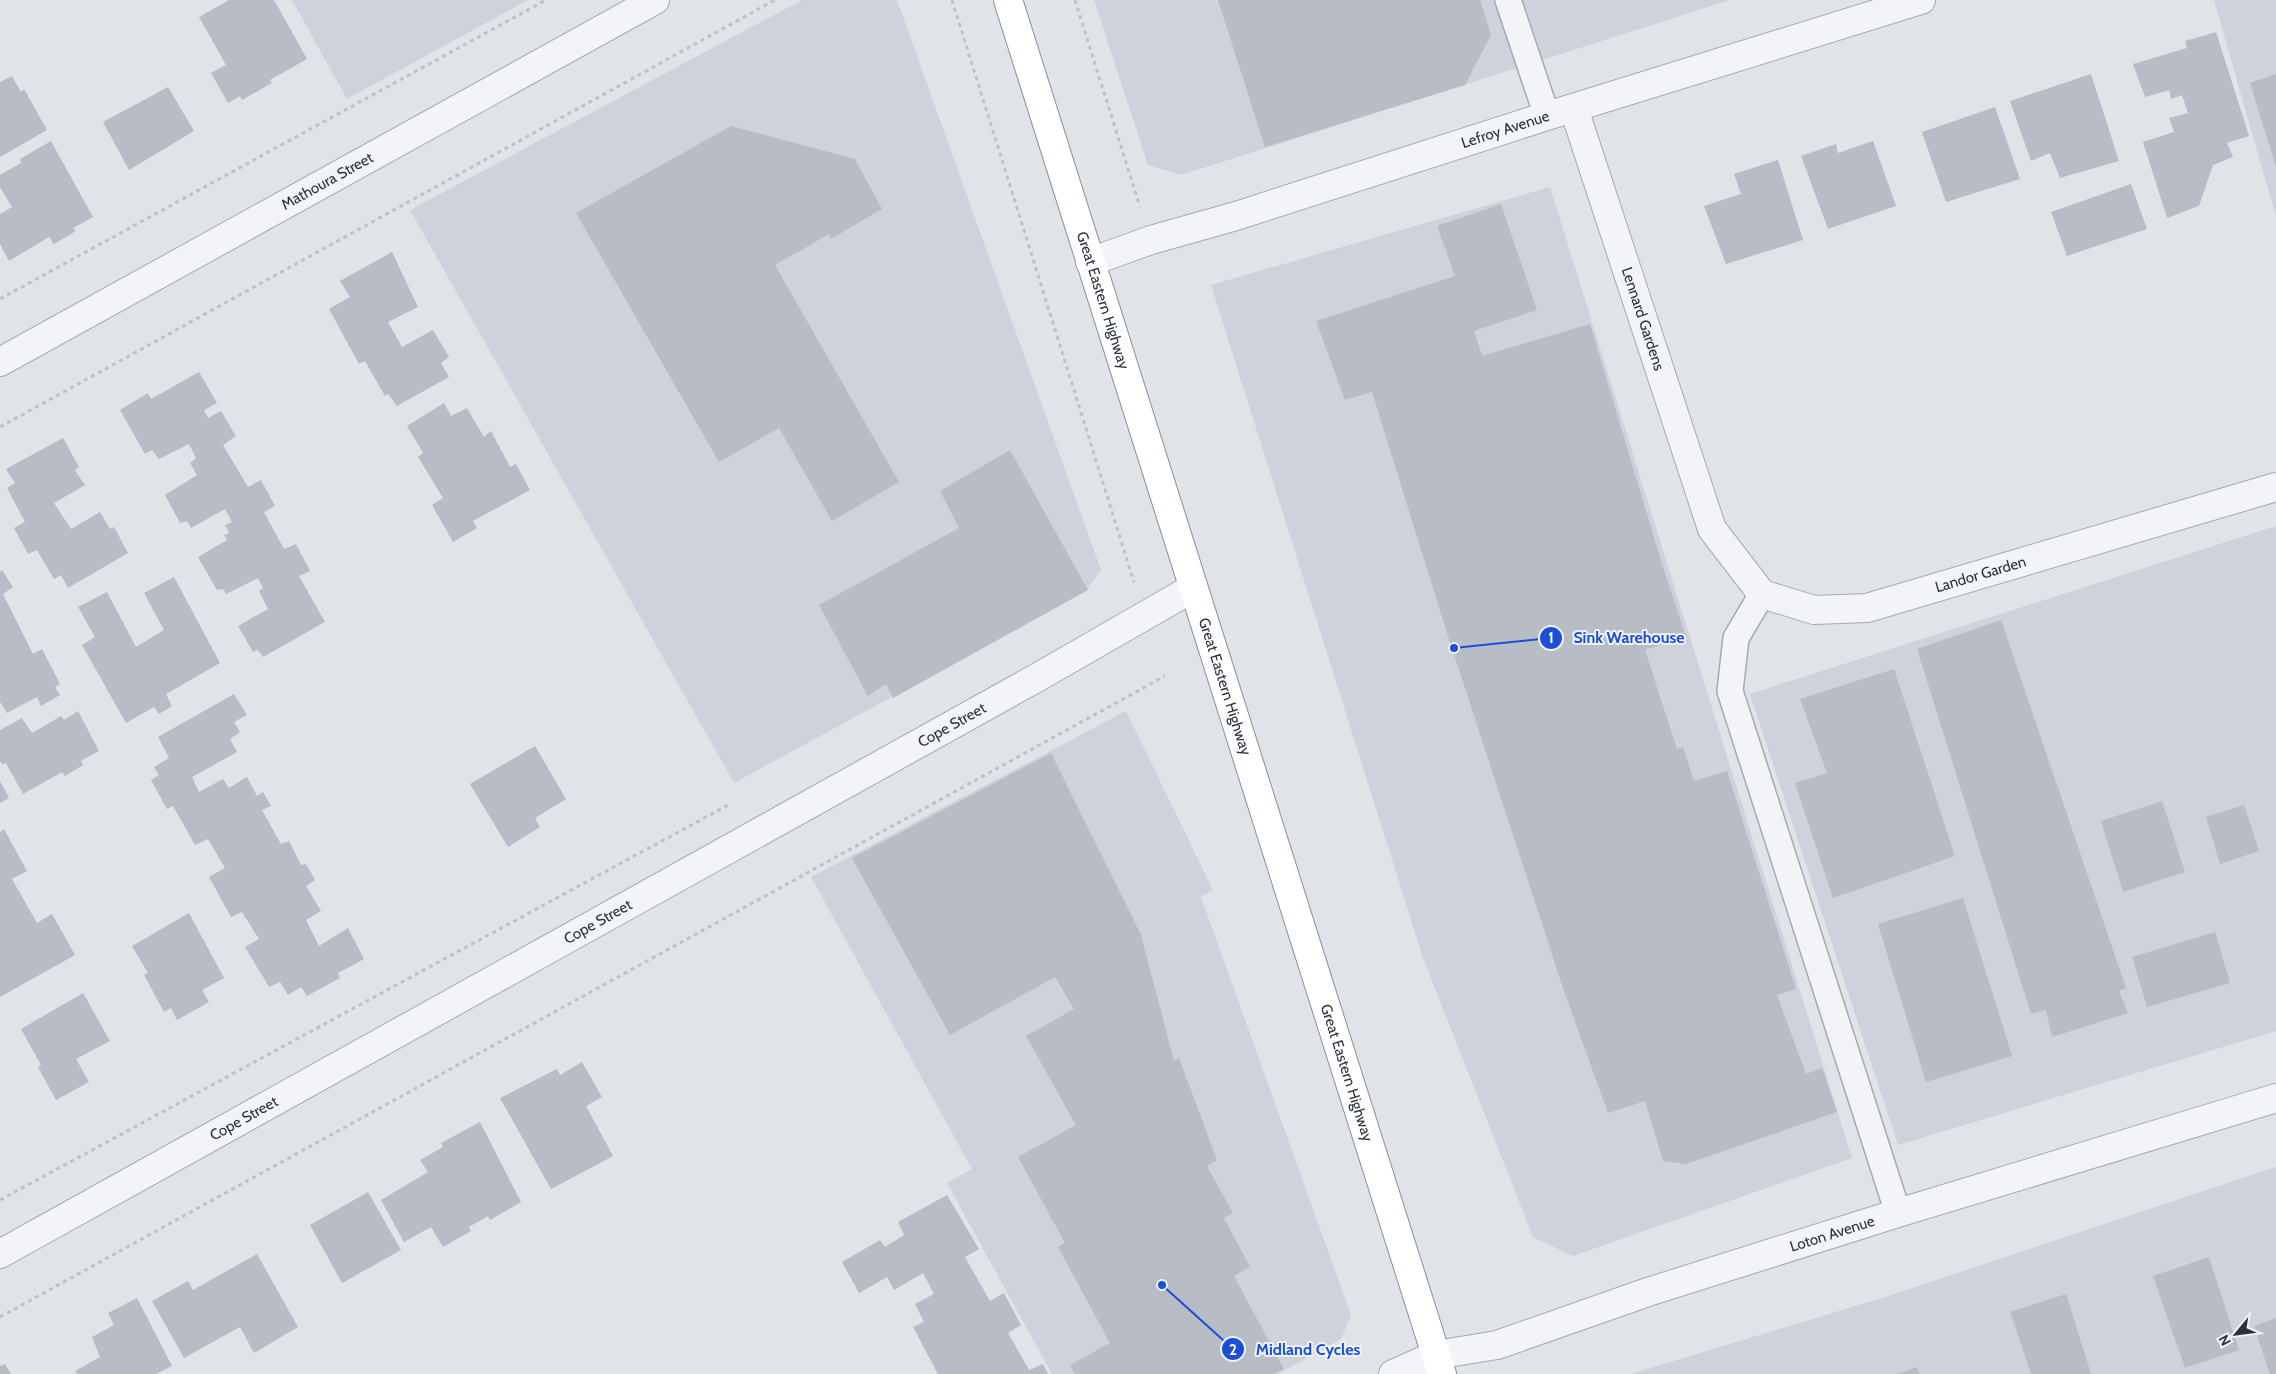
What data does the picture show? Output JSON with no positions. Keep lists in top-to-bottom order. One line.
{"streets":{"highway":["Great Eastern Highway"],"street":["Lefroy Avenue","Mathoura Street","Lennard Gardens","Landor Garden","Cope Street","Loton Avenue"]},"crossings":[["Lefroy Avenue","Great Eastern Highway"],["Lefroy Avenue","Lennard Gardens"],["Great Eastern Highway","Cope Street"],["Great Eastern Highway","Loton Avenue"],["Lennard Gardens","Landor Garden"]],"places":["Sink Warehouse","Midland Cycles"],"north":"bottom left"}
